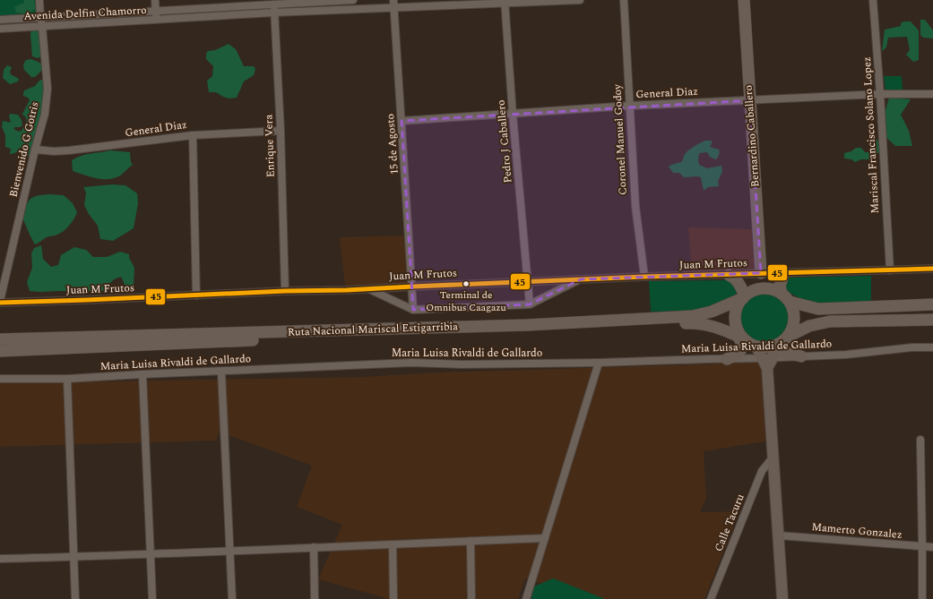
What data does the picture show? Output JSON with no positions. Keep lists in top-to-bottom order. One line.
{"streets":{"highway":["Bernardino Caballero","Ruta Nacional Mariscal Estigarribia"],"street":["Avenida Delfin Chamorro","General Diaz","Mariscal Francisco Solano Lopez","Coronel Manuel Godoy","Pedro J Caballero","15 de Agosto","Enrique Vera","Bienvenido G Gotris","Juan M Frutos","Maria Luisa Rivaldi de Gallardo","Calle Tacuru","Mamerto Gonzalez"]},"crossings":[["Avenida Delfin Chamorro","Pedro J Caballero"],["Avenida Delfin Chamorro","15 de Agosto"],["Avenida Delfin Chamorro","Enrique Vera"],["Avenida Delfin Chamorro","Bienvenido G Gotris"],["General Diaz","Mariscal Francisco Solano Lopez"],["General Diaz","Bernardino Caballero"],["General Diaz","Coronel Manuel Godoy"],["General Diaz","Pedro J Caballero"],["General Diaz","15 de Agosto"],["General Diaz","Enrique Vera"],["General Diaz","Bienvenido G Gotris"],["Mariscal Francisco Solano Lopez","Juan M Frutos"],["Bernardino Caballero","Juan M Frutos"],["Coronel Manuel Godoy","Juan M Frutos"],["Pedro J Caballero","Juan M Frutos"],["15 de Agosto","Juan M Frutos"],["Enrique Vera","Juan M Frutos"],["Bienvenido G Gotris","Juan M Frutos"]],"places":["Terminal de Omnibus Caagazu"],"lines":["transit line 45"]}
